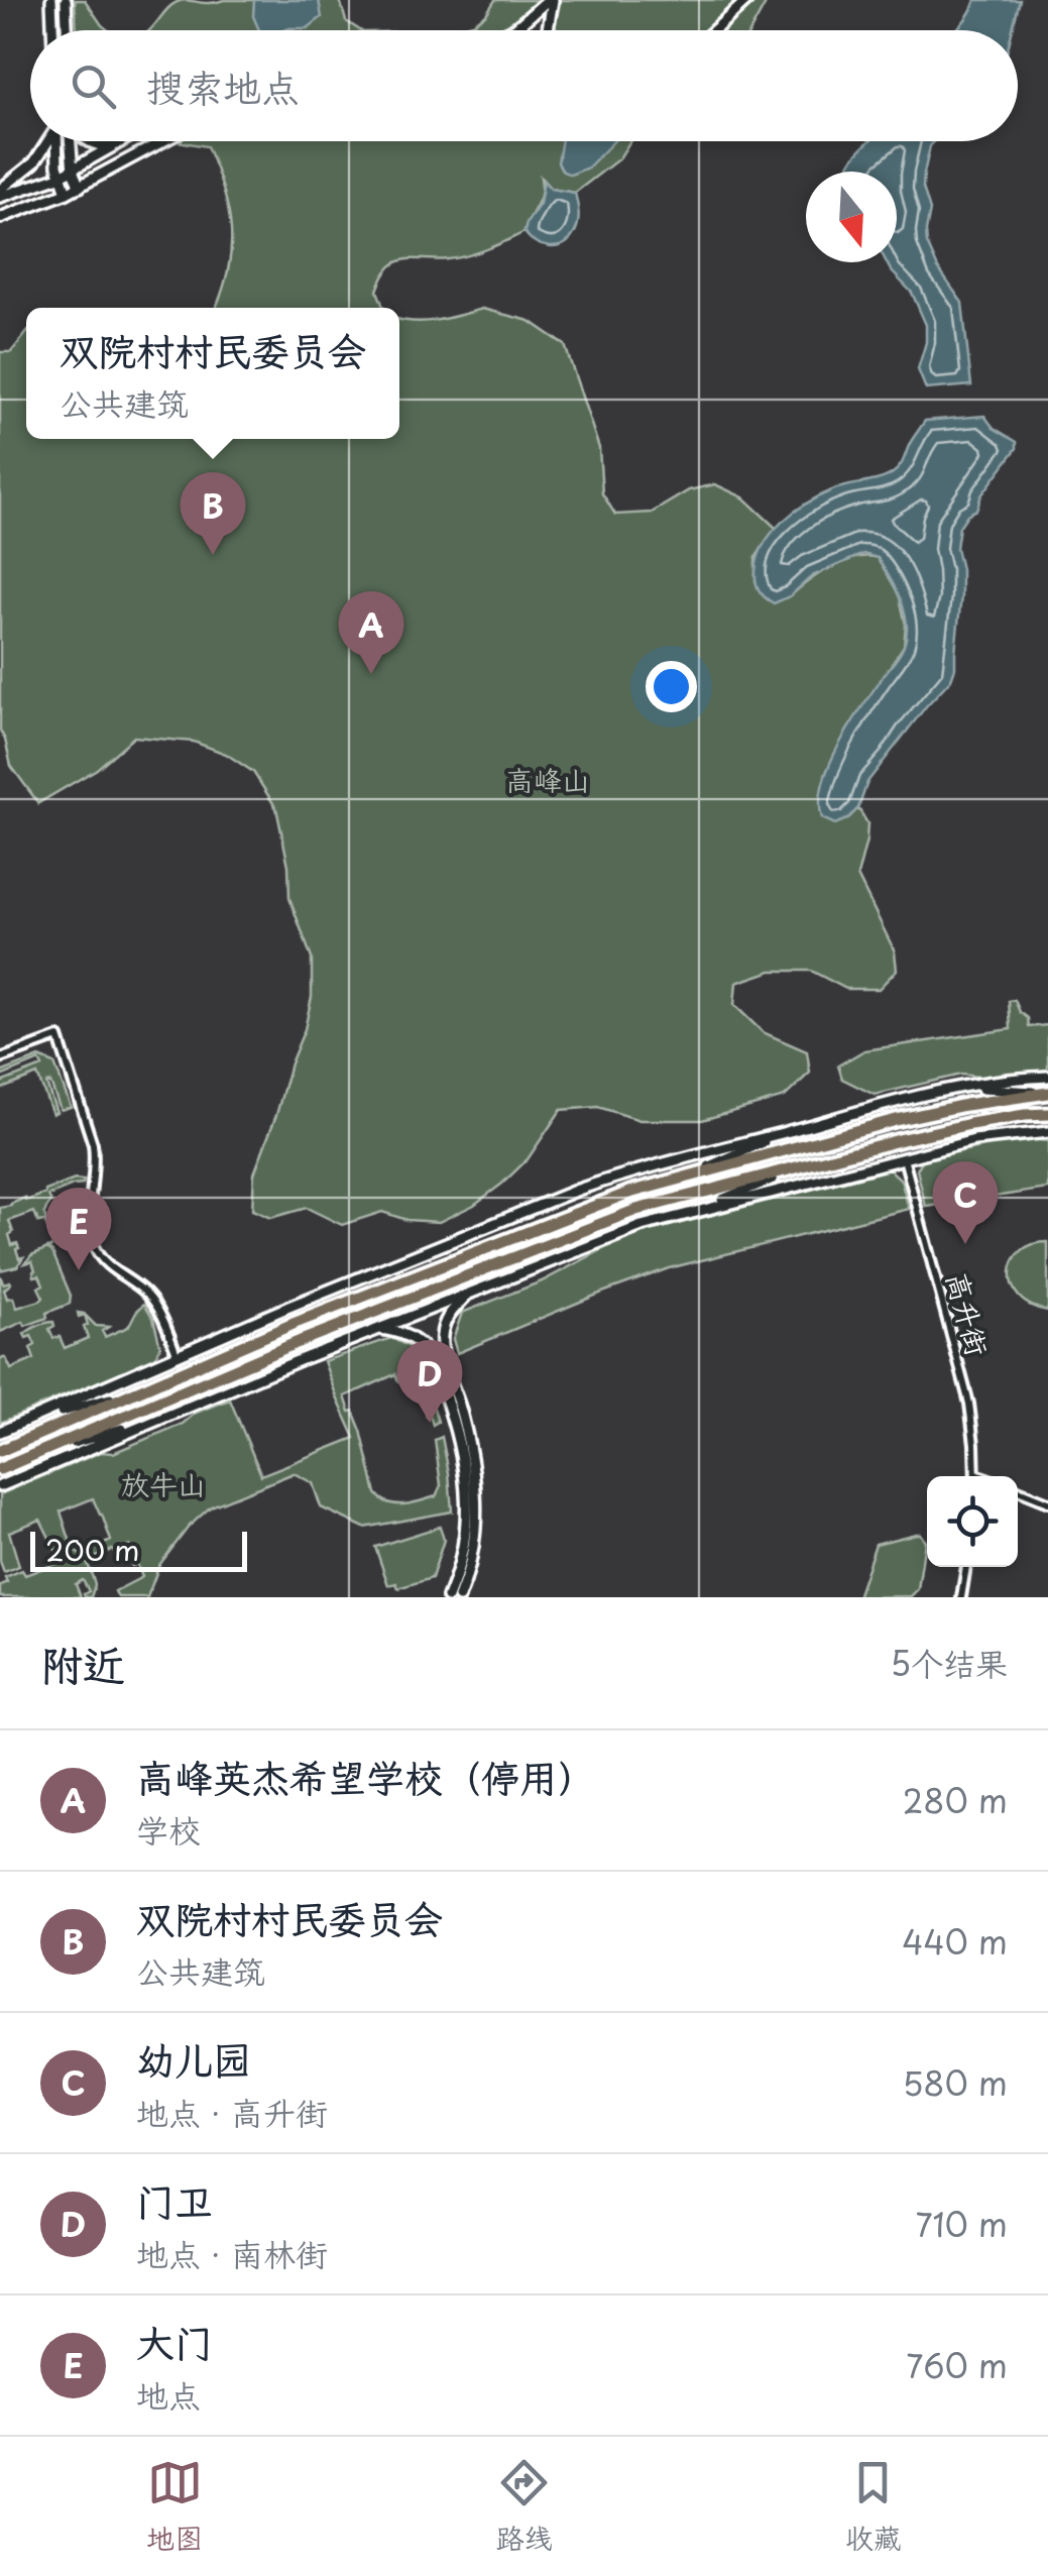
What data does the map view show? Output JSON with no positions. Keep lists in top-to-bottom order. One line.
{"streets":{"street":["高升街"]},"parks":["高峰山","放牛山"],"scale_bar":"200 m","north":"bottom","page":{"search":"搜索地点","popup":["双院村村民委员会","公共建筑"],"pins":["B","A","C","E","D"],"scale":"200 m","heading":["附近","5个结果"],"list":[{"mark":"A","name":"高峰英杰希望学校（停用）","note":"学校","value":"280 m"},{"mark":"B","name":"双院村村民委员会","note":"公共建筑","value":"440 m"},{"mark":"C","name":"幼儿园","note":"地点 · 高升街","value":"580 m"},{"mark":"D","name":"门卫","note":"地点 · 南林街","value":"710 m"},{"mark":"E","name":"大门","note":"地点","value":"760 m"}],"nav":["地图","路线","收藏"]}}
